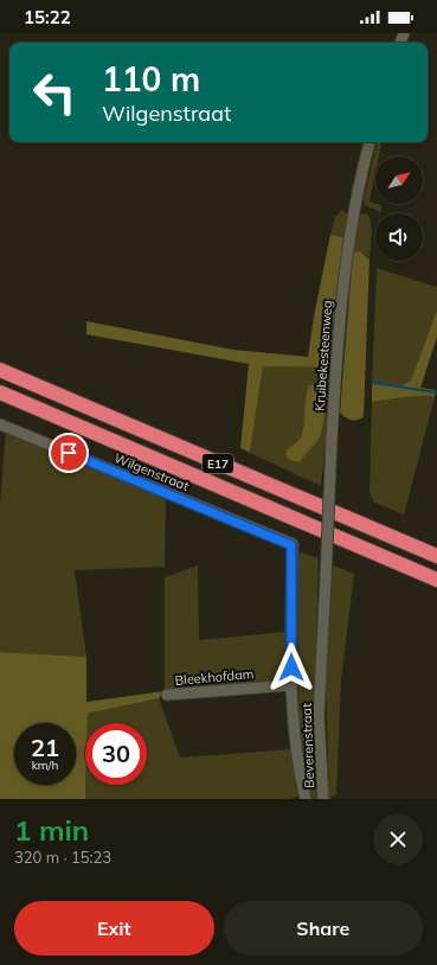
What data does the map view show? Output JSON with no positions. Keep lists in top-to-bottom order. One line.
{"streets":{"highway":["E17"],"street":["Kruibekesteenweg","Wilgenstraat","Bleekhofdam","Beverenstraat"]},"crossings":[["Kruibekesteenweg","Beverenstraat"],["Wilgenstraat","Beverenstraat"],["Bleekhofdam","Beverenstraat"]],"north":"top right","page":{"status":"15:22","turn":["110 m","Wilgenstraat"],"speed":"21 km/h","limit":"30","heading":["1 min","320 m · 15:23"],"buttons":["Exit","Share"]}}
